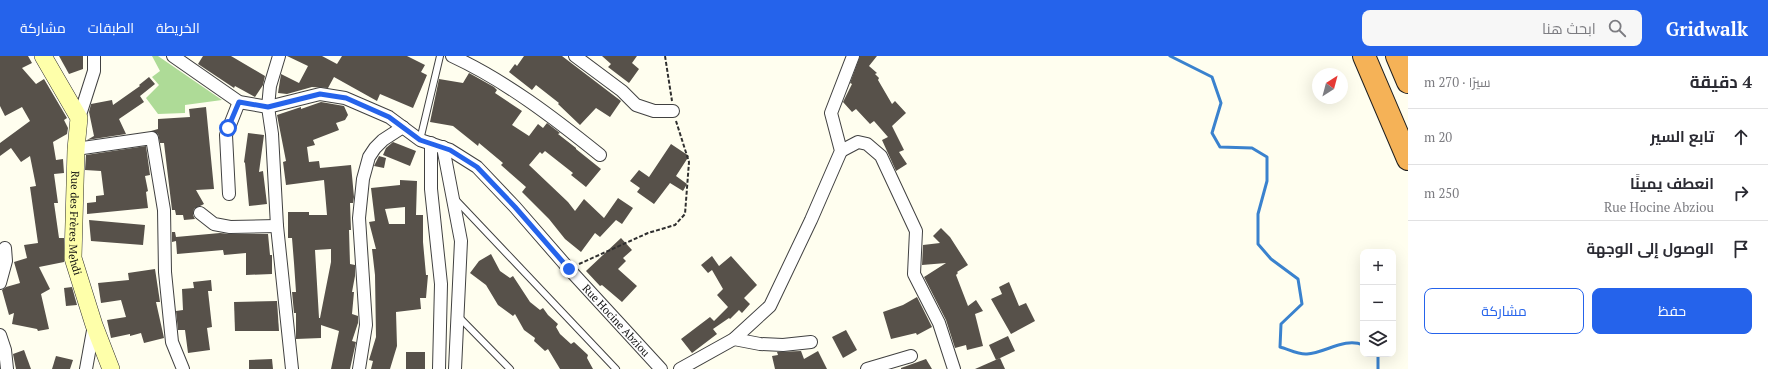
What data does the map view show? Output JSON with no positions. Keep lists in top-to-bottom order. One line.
{"streets":{"main road":["Rue des Frères Mehdi"],"street":["Rue Hocine Abziou"]},"north":"top right","page":{"header":"Gridwalk","search":"ابحث هنا","nav":["الخريطة","الطبقات","مشاركة"],"heading":["4 دقيقة","سيرًا · 270 m"],"list":[["تابع السير","20 m"],["انعطف يمينًا","Rue Hocine Abziou","250 m"],"الوصول إلى الوجهة"],"map_buttons":["+","−"],"buttons":["حفظ","مشاركة"]}}
